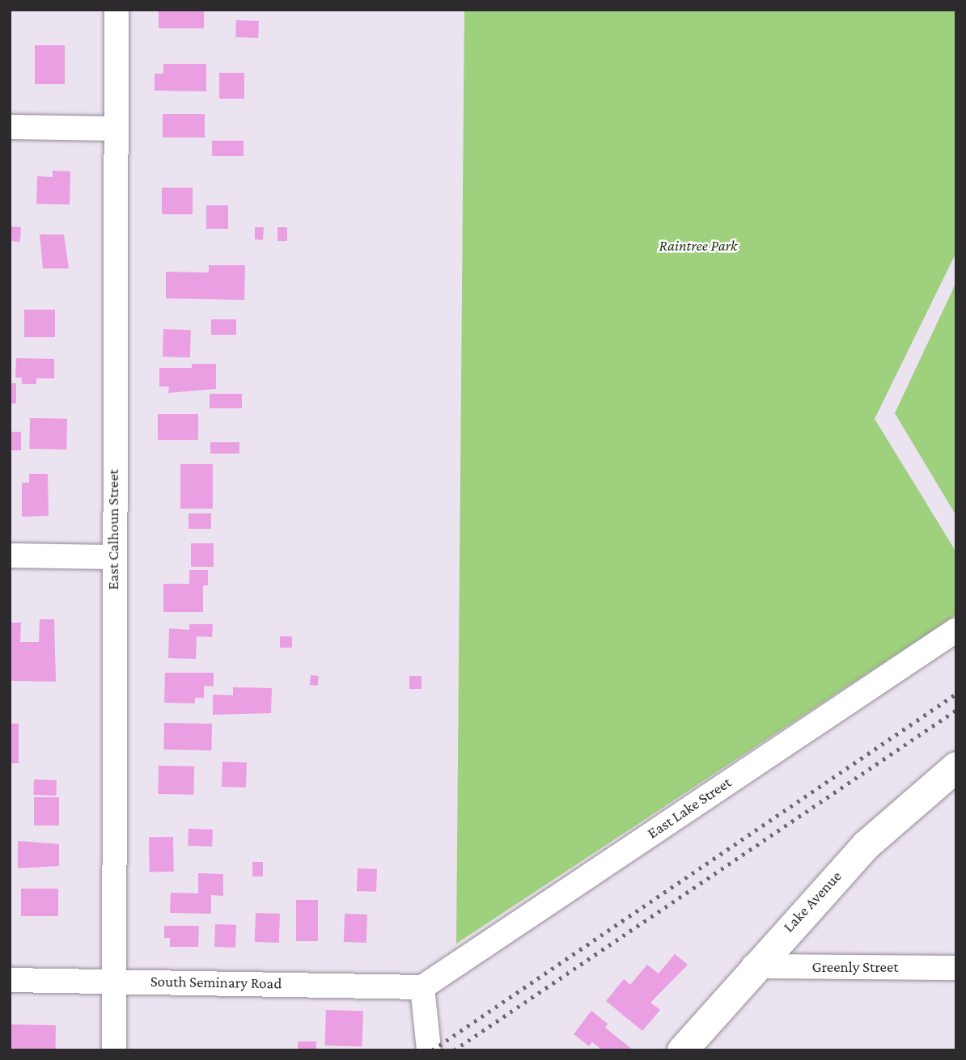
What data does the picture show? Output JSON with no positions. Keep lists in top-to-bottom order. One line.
{"streets":{"street":["East Calhoun Street","East Lake Street","Lake Avenue","Greenly Street","South Seminary Road"]},"crossings":[["East Calhoun Street","South Seminary Road"],["East Lake Street","South Seminary Road"],["Lake Avenue","Greenly Street"]],"parks":["Raintree Park"]}
